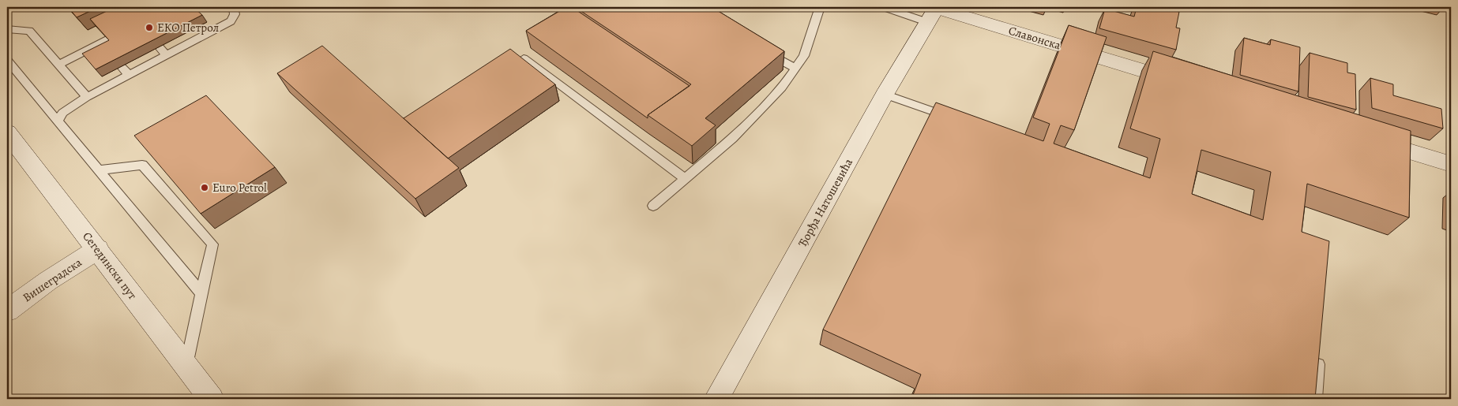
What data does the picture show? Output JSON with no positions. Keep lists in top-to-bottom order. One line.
{"streets":{"street":["Славонска","Ђорђа Натошевића","Сегедински пут","Вишеградска"]},"crossings":[["Славонска","Ђорђа Натошевића"],["Сегедински пут","Вишеградска"]],"places":["ЕКО Петрол","Euro Petrol"]}
